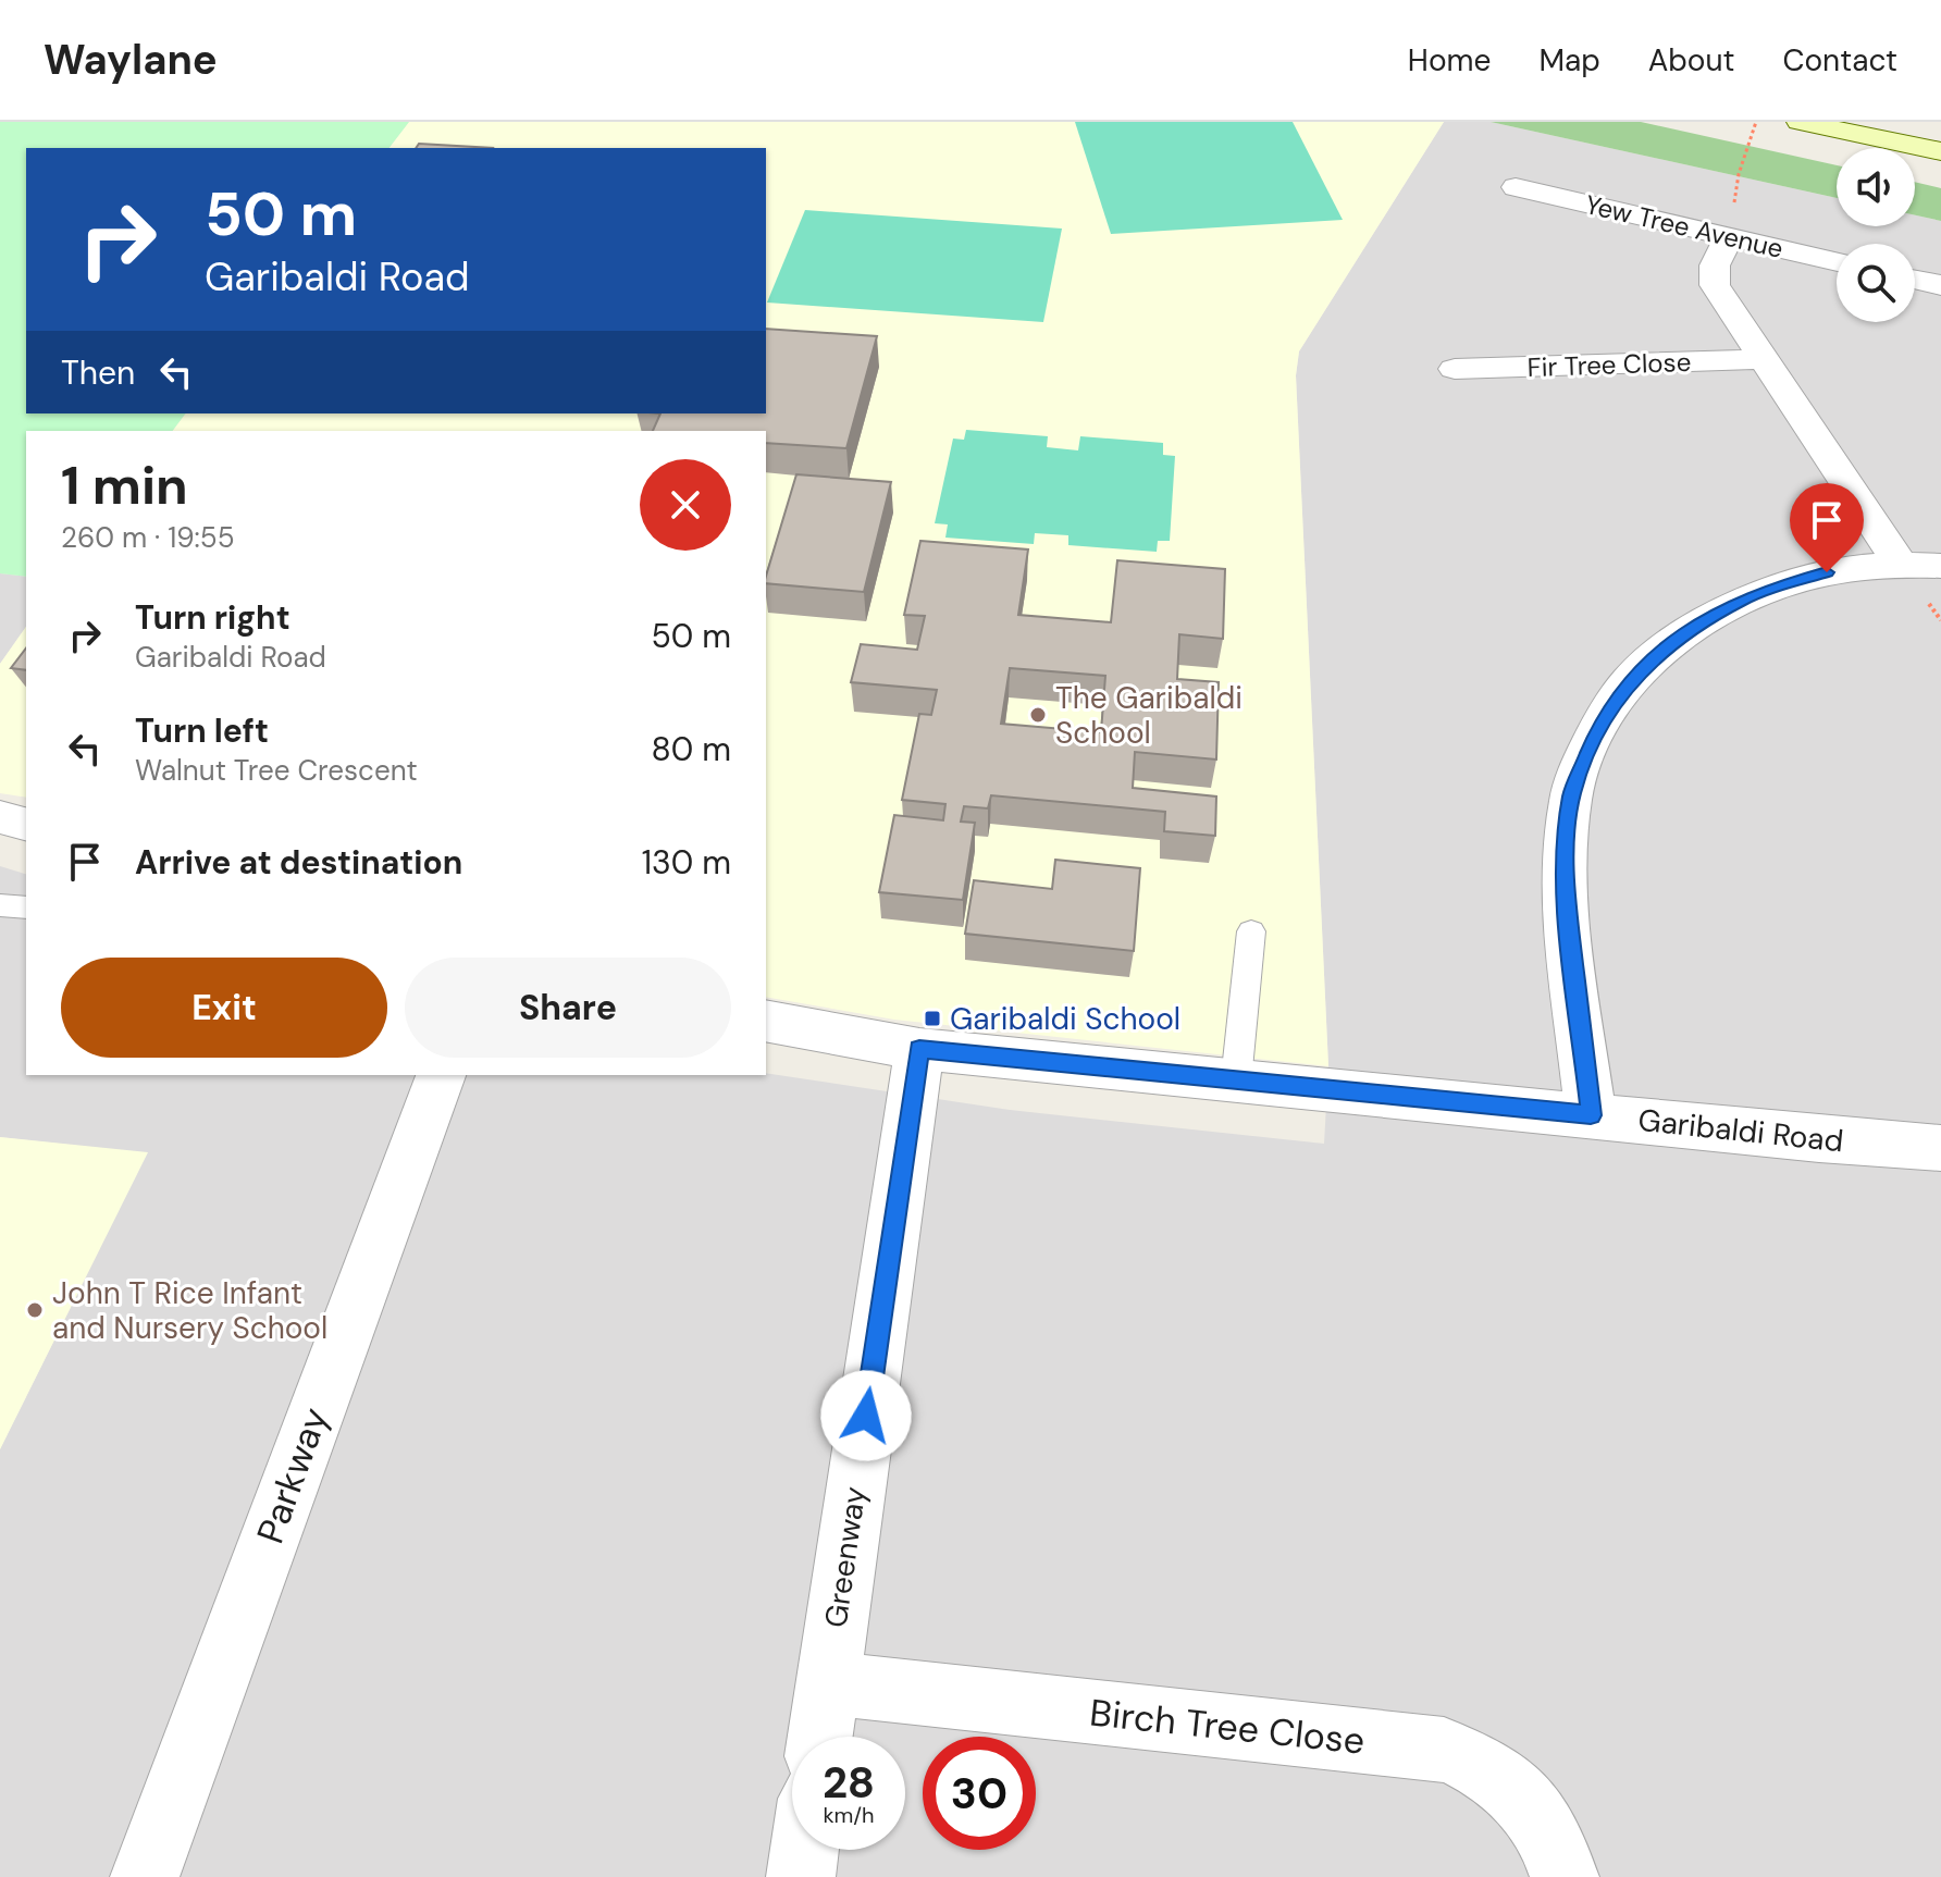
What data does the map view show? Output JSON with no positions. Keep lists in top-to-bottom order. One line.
{"streets":{"street":["Yew Tree Avenue","Fir Tree Close","Garibaldi Road","Parkway","Greenway","Birch Tree Close"]},"crossings":[["Garibaldi Road","Greenway"],["Greenway","Birch Tree Close"]],"places":{"other":["The Garibaldi School","John T Rice Infant and Nursery School"],"transit":["Garibaldi School"]},"page":{"header":"Waylane","nav":["Home","Map","About","Contact"],"turn":["50 m","Garibaldi Road"],"then":"Then","heading":["1 min","260 m · 19:55"],"list":[{"name":"Turn right","note":"Garibaldi Road","value":"50 m"},{"name":"Turn left","note":"Walnut Tree Crescent","value":"80 m"},{"name":"Arrive at destination","value":"130 m"}],"buttons":["Exit","Share"],"speed":"28 km/h","limit":"30"}}
